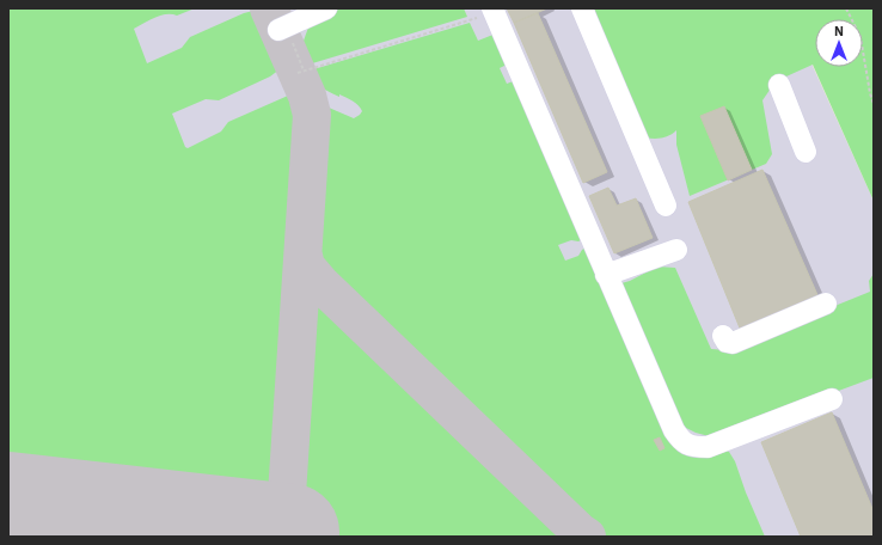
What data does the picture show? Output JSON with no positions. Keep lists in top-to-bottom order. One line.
{"north":"top"}
